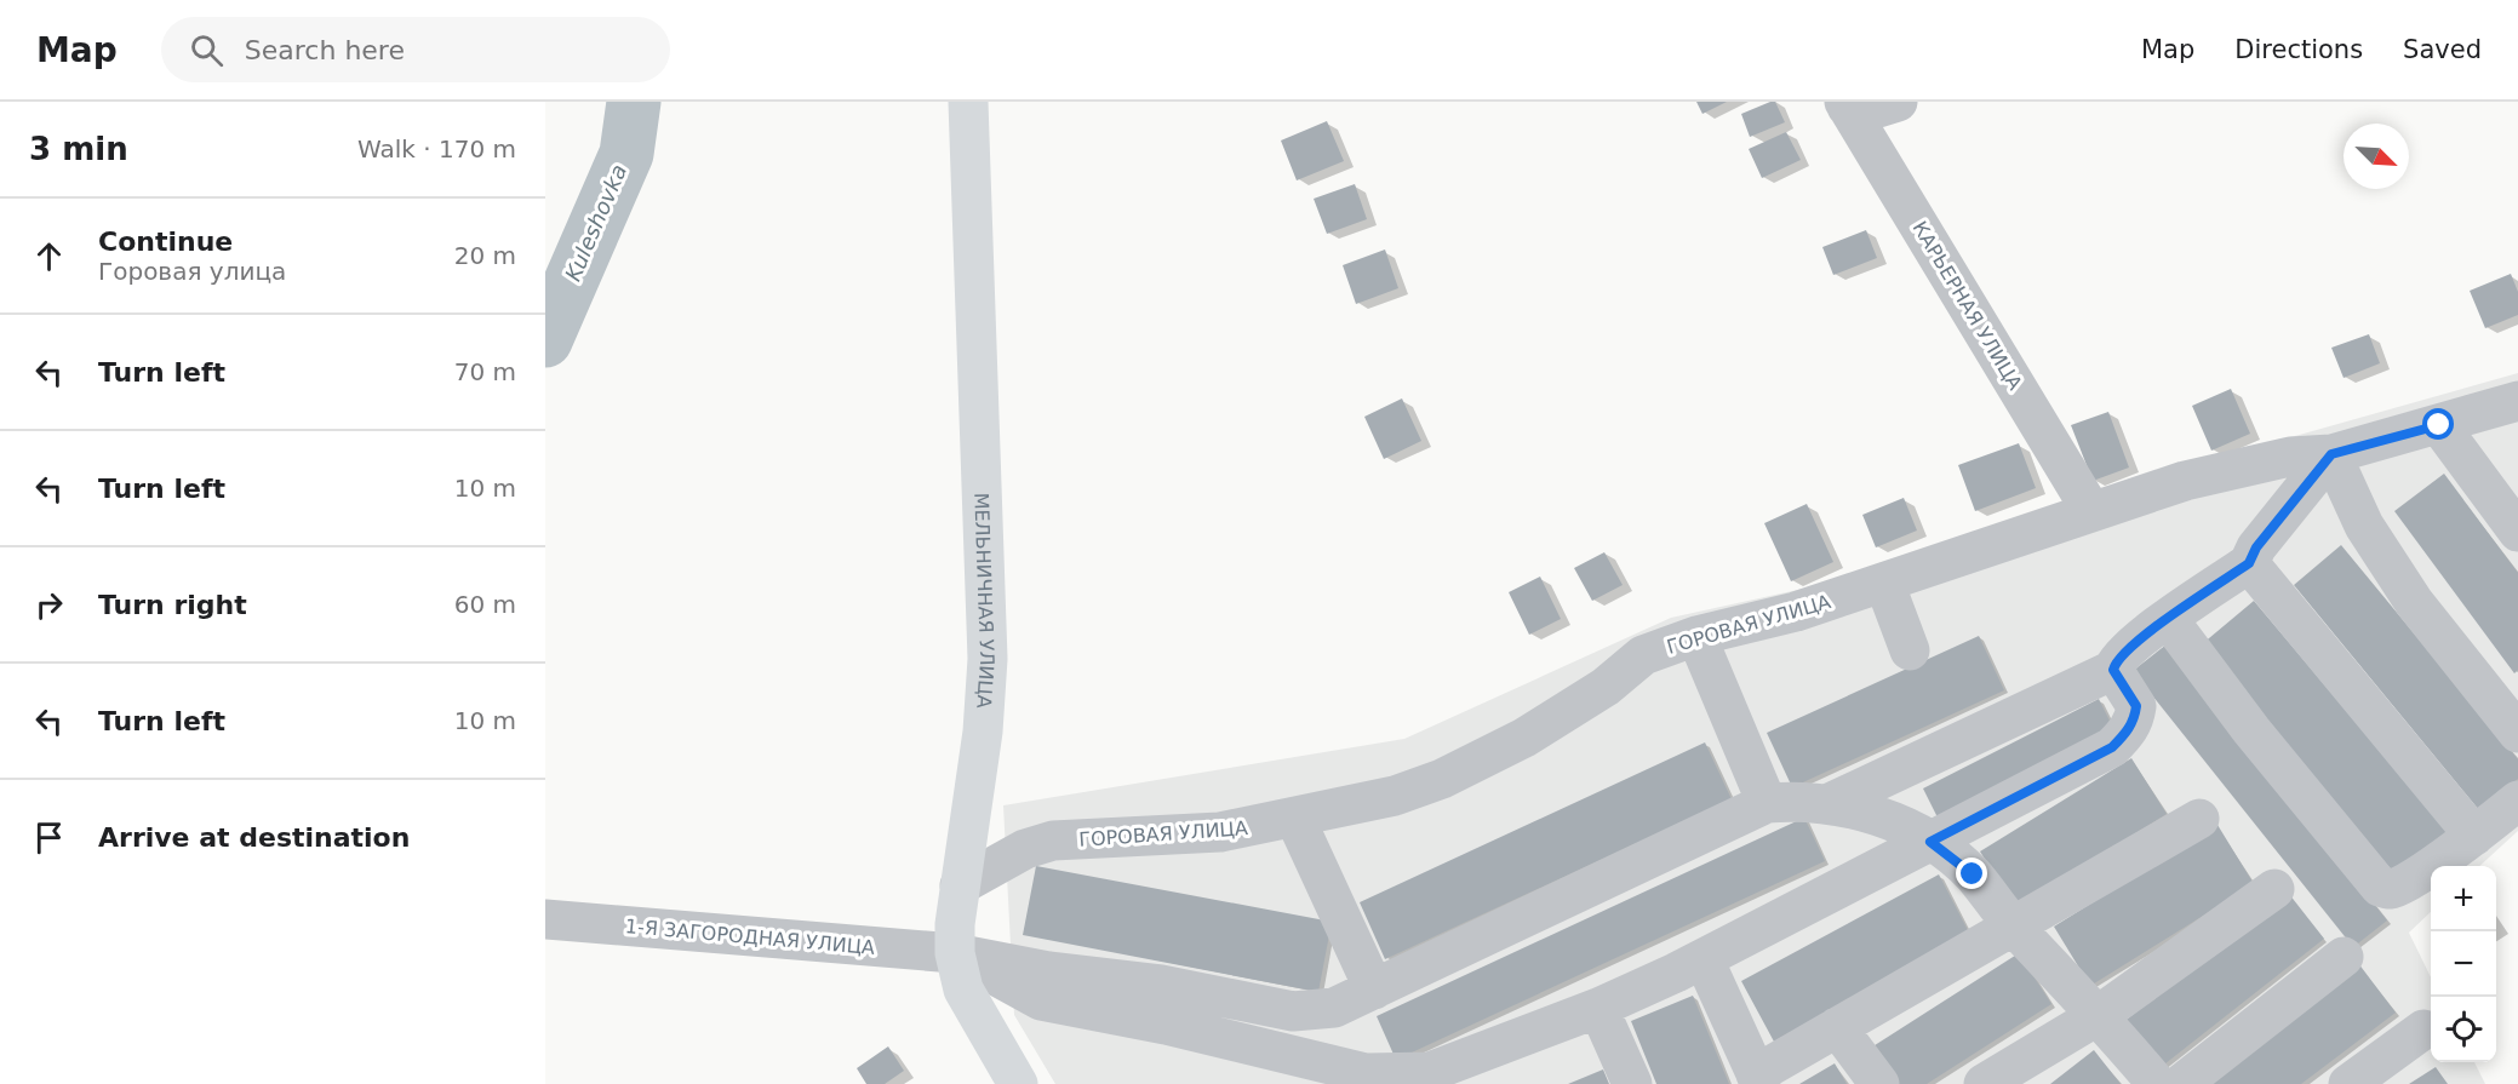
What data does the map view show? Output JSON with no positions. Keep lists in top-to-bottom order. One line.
{"streets":{"main road":["МЕЛЬНИЧНАЯ УЛИЦА"],"lane":["КАРЬЕРНАЯ УЛИЦА","ГОРОВАЯ УЛИЦА","1-Я ЗАГОРОДНАЯ УЛИЦА"]},"crossings":[["КАРЬЕРНАЯ УЛИЦА","ГОРОВАЯ УЛИЦА"],["МЕЛЬНИЧНАЯ УЛИЦА","ГОРОВАЯ УЛИЦА"],["МЕЛЬНИЧНАЯ УЛИЦА","1-Я ЗАГОРОДНАЯ УЛИЦА"]],"water":["Kuleshovka"],"north":"bottom right","page":{"header":"Map","search":"Search here","nav":["Map","Directions","Saved"],"heading":["3 min","Walk · 170 m"],"list":[["Continue","Горовая улица","20 m"],["Turn left","70 m"],["Turn left","10 m"],["Turn right","60 m"],["Turn left","10 m"],"Arrive at destination"],"map_buttons":["+","−"]}}
